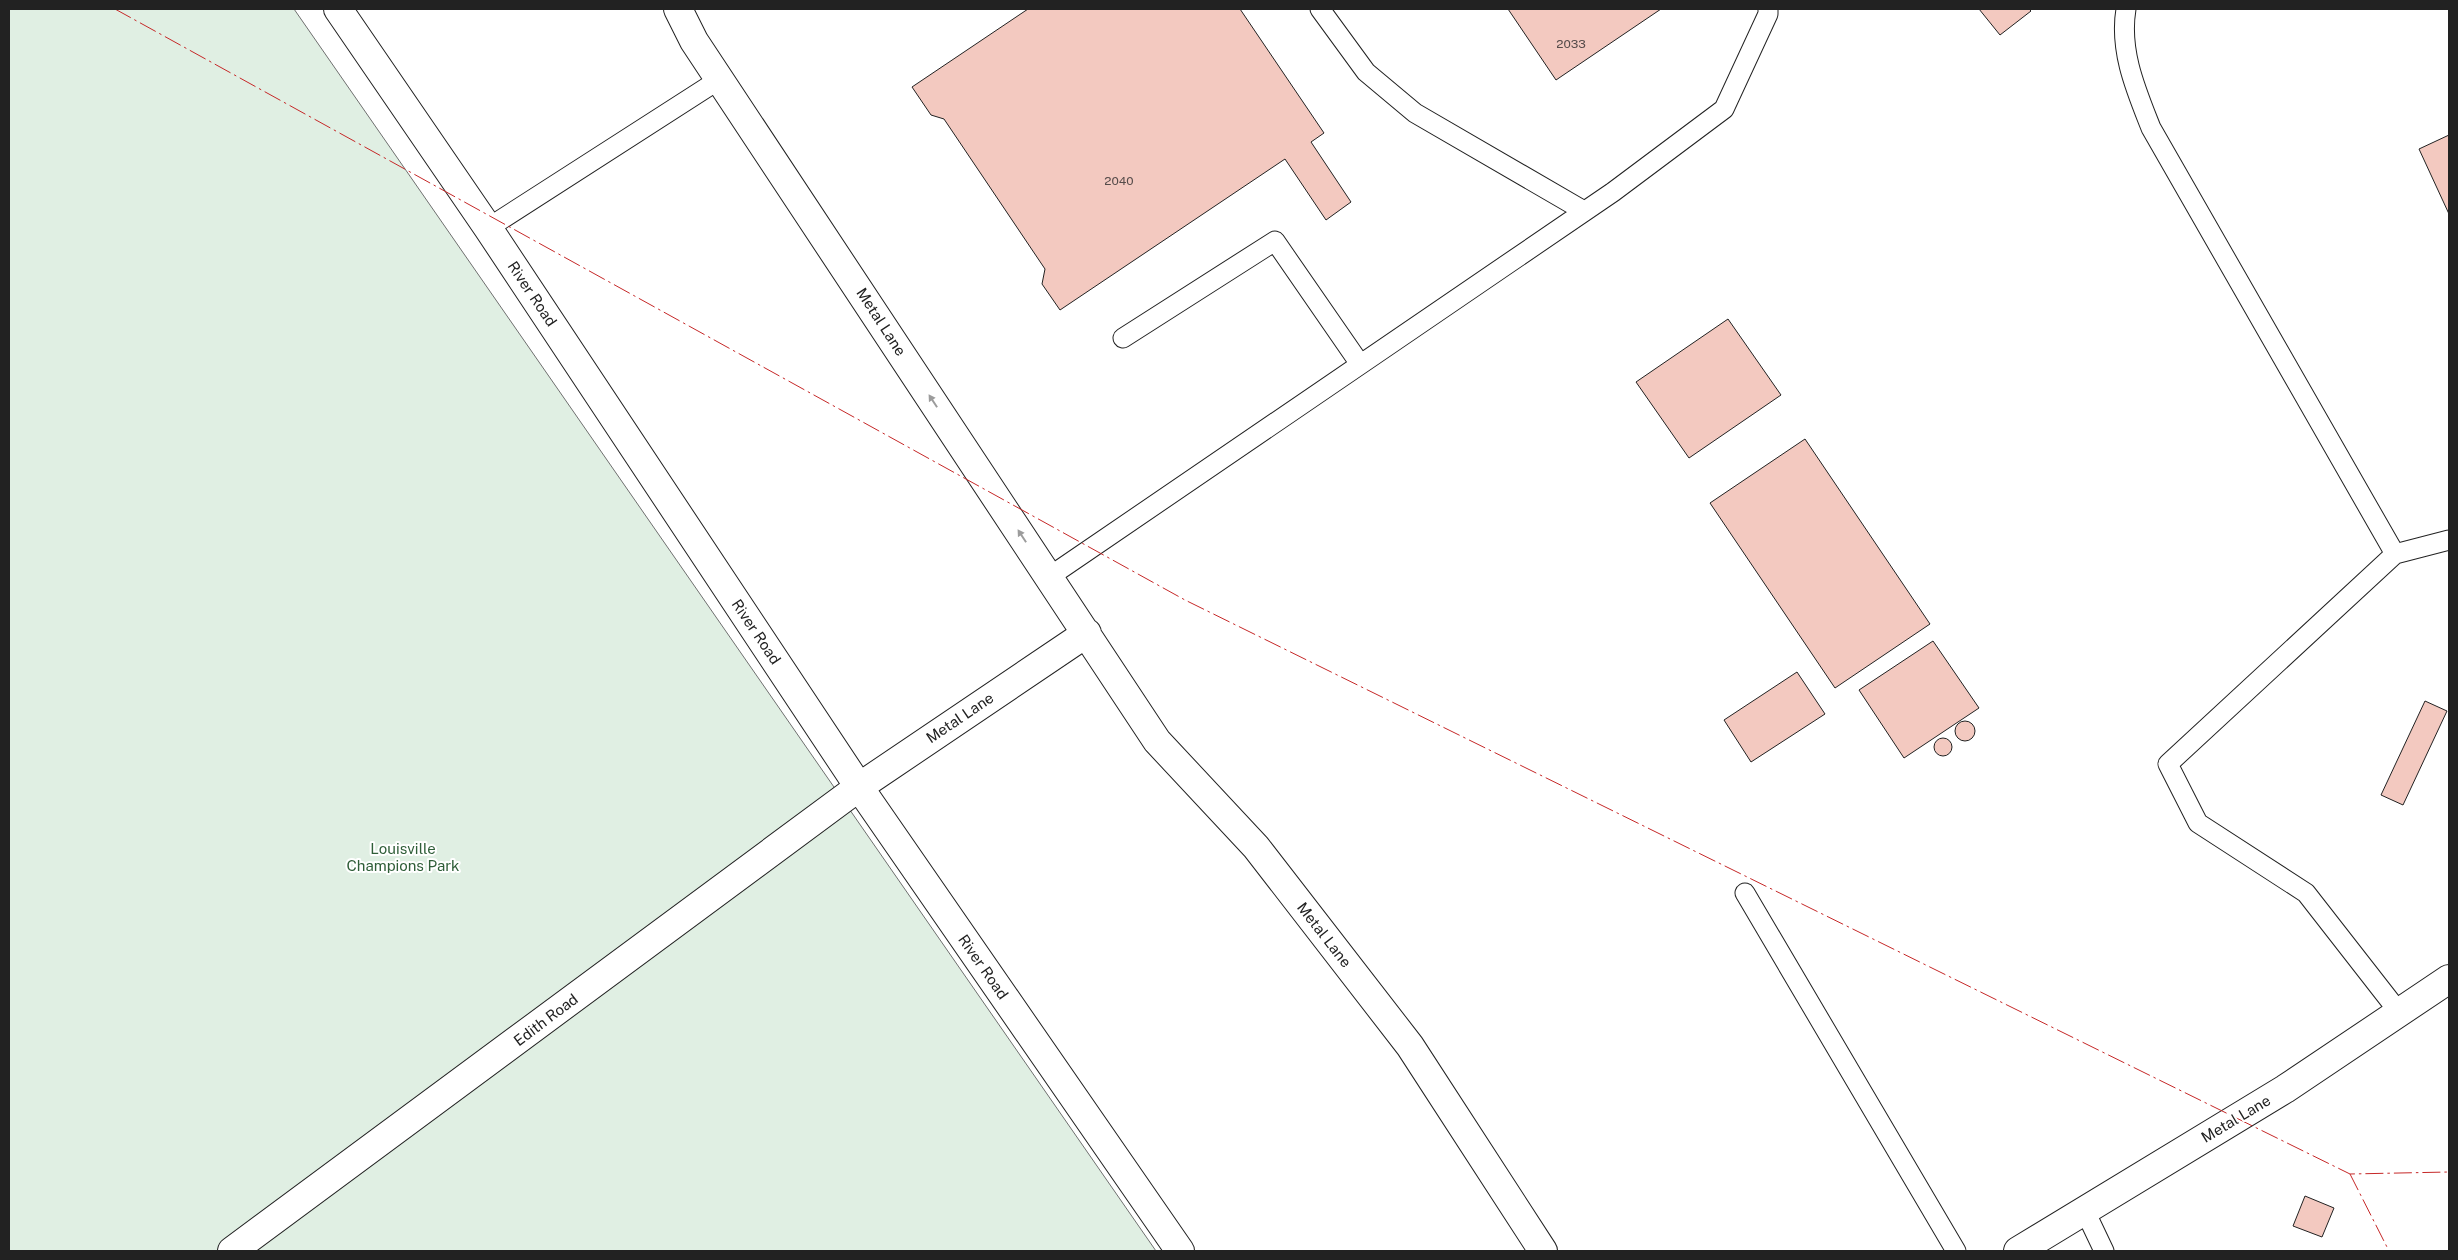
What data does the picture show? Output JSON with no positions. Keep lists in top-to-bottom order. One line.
{"streets":{"street":["River Road","Metal Lane","Edith Road"]},"crossings":[["River Road","Metal Lane"],["River Road","Edith Road"],["Metal Lane","Edith Road"]],"parks":["Louisville Champions Park"],"house_numbers":["2033","2040"]}
